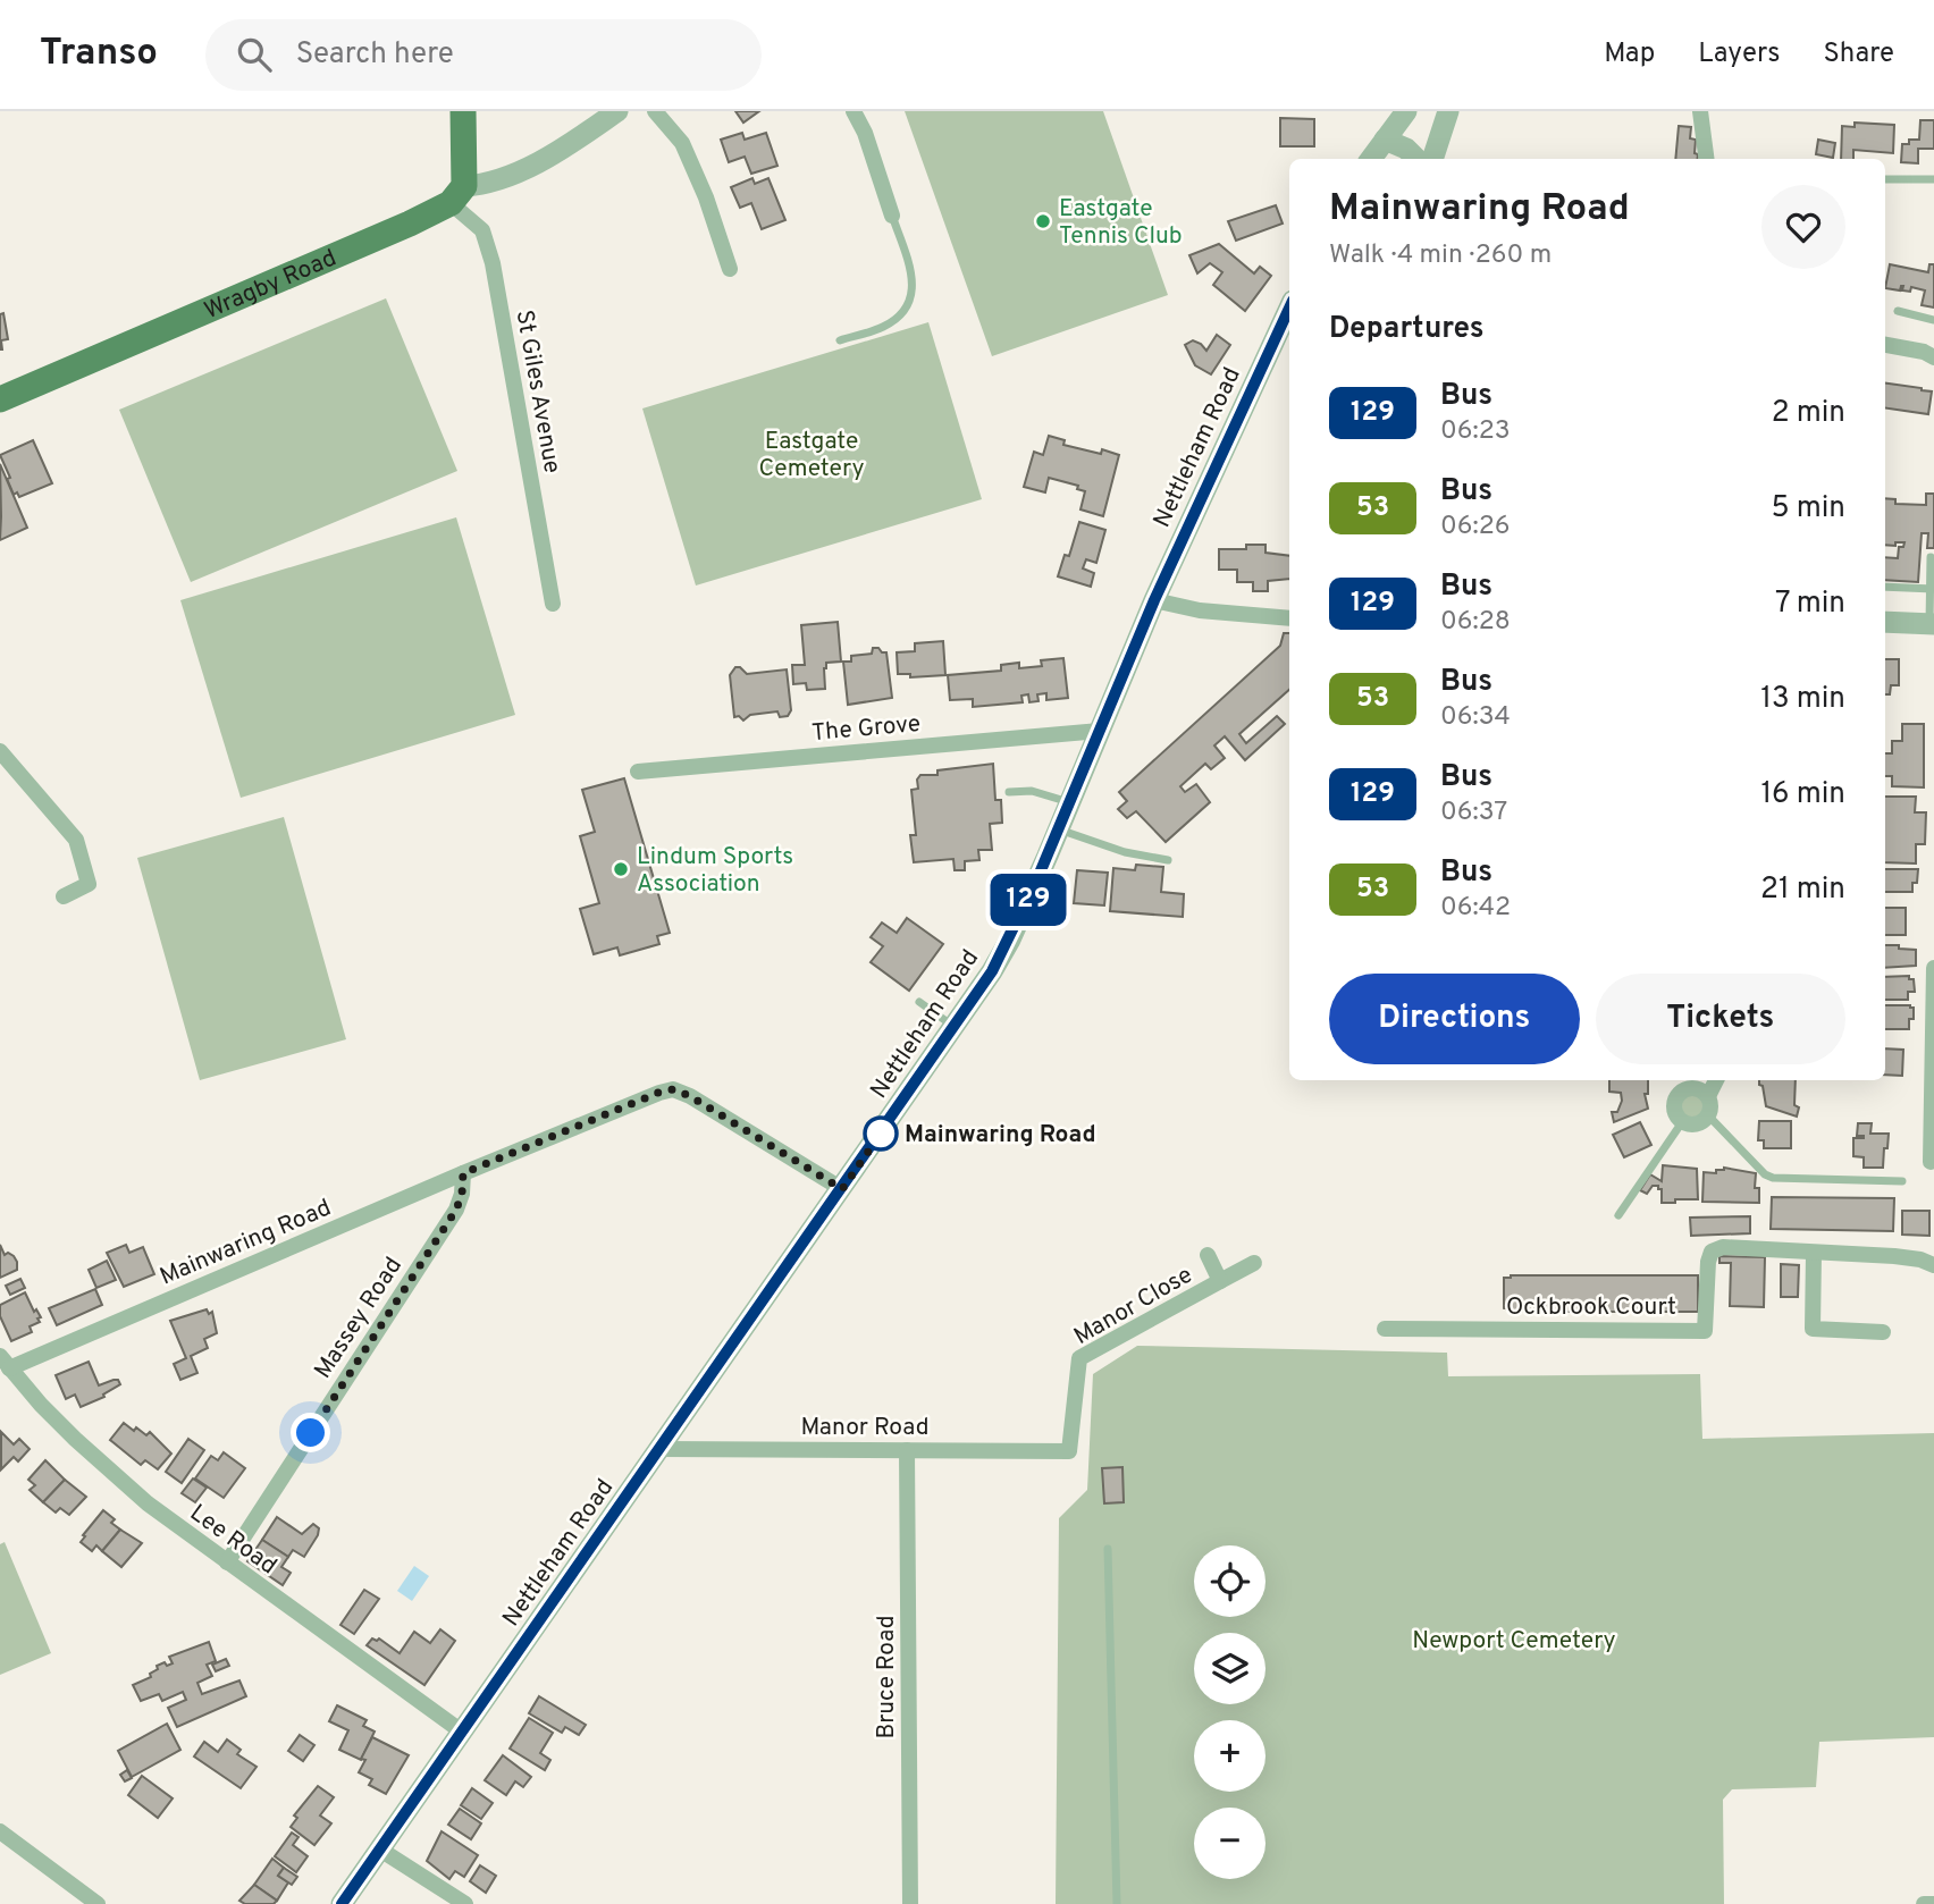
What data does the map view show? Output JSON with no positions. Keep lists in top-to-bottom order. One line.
{"streets":{"main road":["Wragby Road"],"street":["St Giles Avenue","Nettleham Road","The Grove","Mainwaring Road","Manor Close","Ockbrook Court","Massey Road","Manor Road","Lee Road","Bruce Road"]},"crossings":[["Wragby Road","St Giles Avenue"],["Nettleham Road","The Grove"],["Nettleham Road","Mainwaring Road"],["Nettleham Road","Manor Road"],["Nettleham Road","Lee Road"],["Mainwaring Road","Massey Road"],["Mainwaring Road","Lee Road"],["Manor Close","Manor Road"],["Massey Road","Lee Road"],["Manor Road","Bruce Road"]],"parks":["Eastgate Cemetery","Newport Cemetery"],"places":["Eastgate Tennis Club","Lindum Sports Association","Mainwaring Road"],"lines":["bus line 129"],"page":{"header":"Transo","search":"Search here","nav":["Map","Layers","Share"],"on_map":"129","heading":[["Mainwaring Road","Walk · 4 min · 260 m"],"Departures"],"list":[{"mark":"129","name":"Bus","note":"06:23","value":"2 min"},{"mark":"53","name":"Bus","note":"06:26","value":"5 min"},{"mark":"129","name":"Bus","note":"06:28","value":"7 min"},{"mark":"53","name":"Bus","note":"06:34","value":"13 min"},{"mark":"129","name":"Bus","note":"06:37","value":"16 min"},{"mark":"53","name":"Bus","note":"06:42","value":"21 min"}],"buttons":["Directions","Tickets"],"map_buttons":["+","−"]}}
